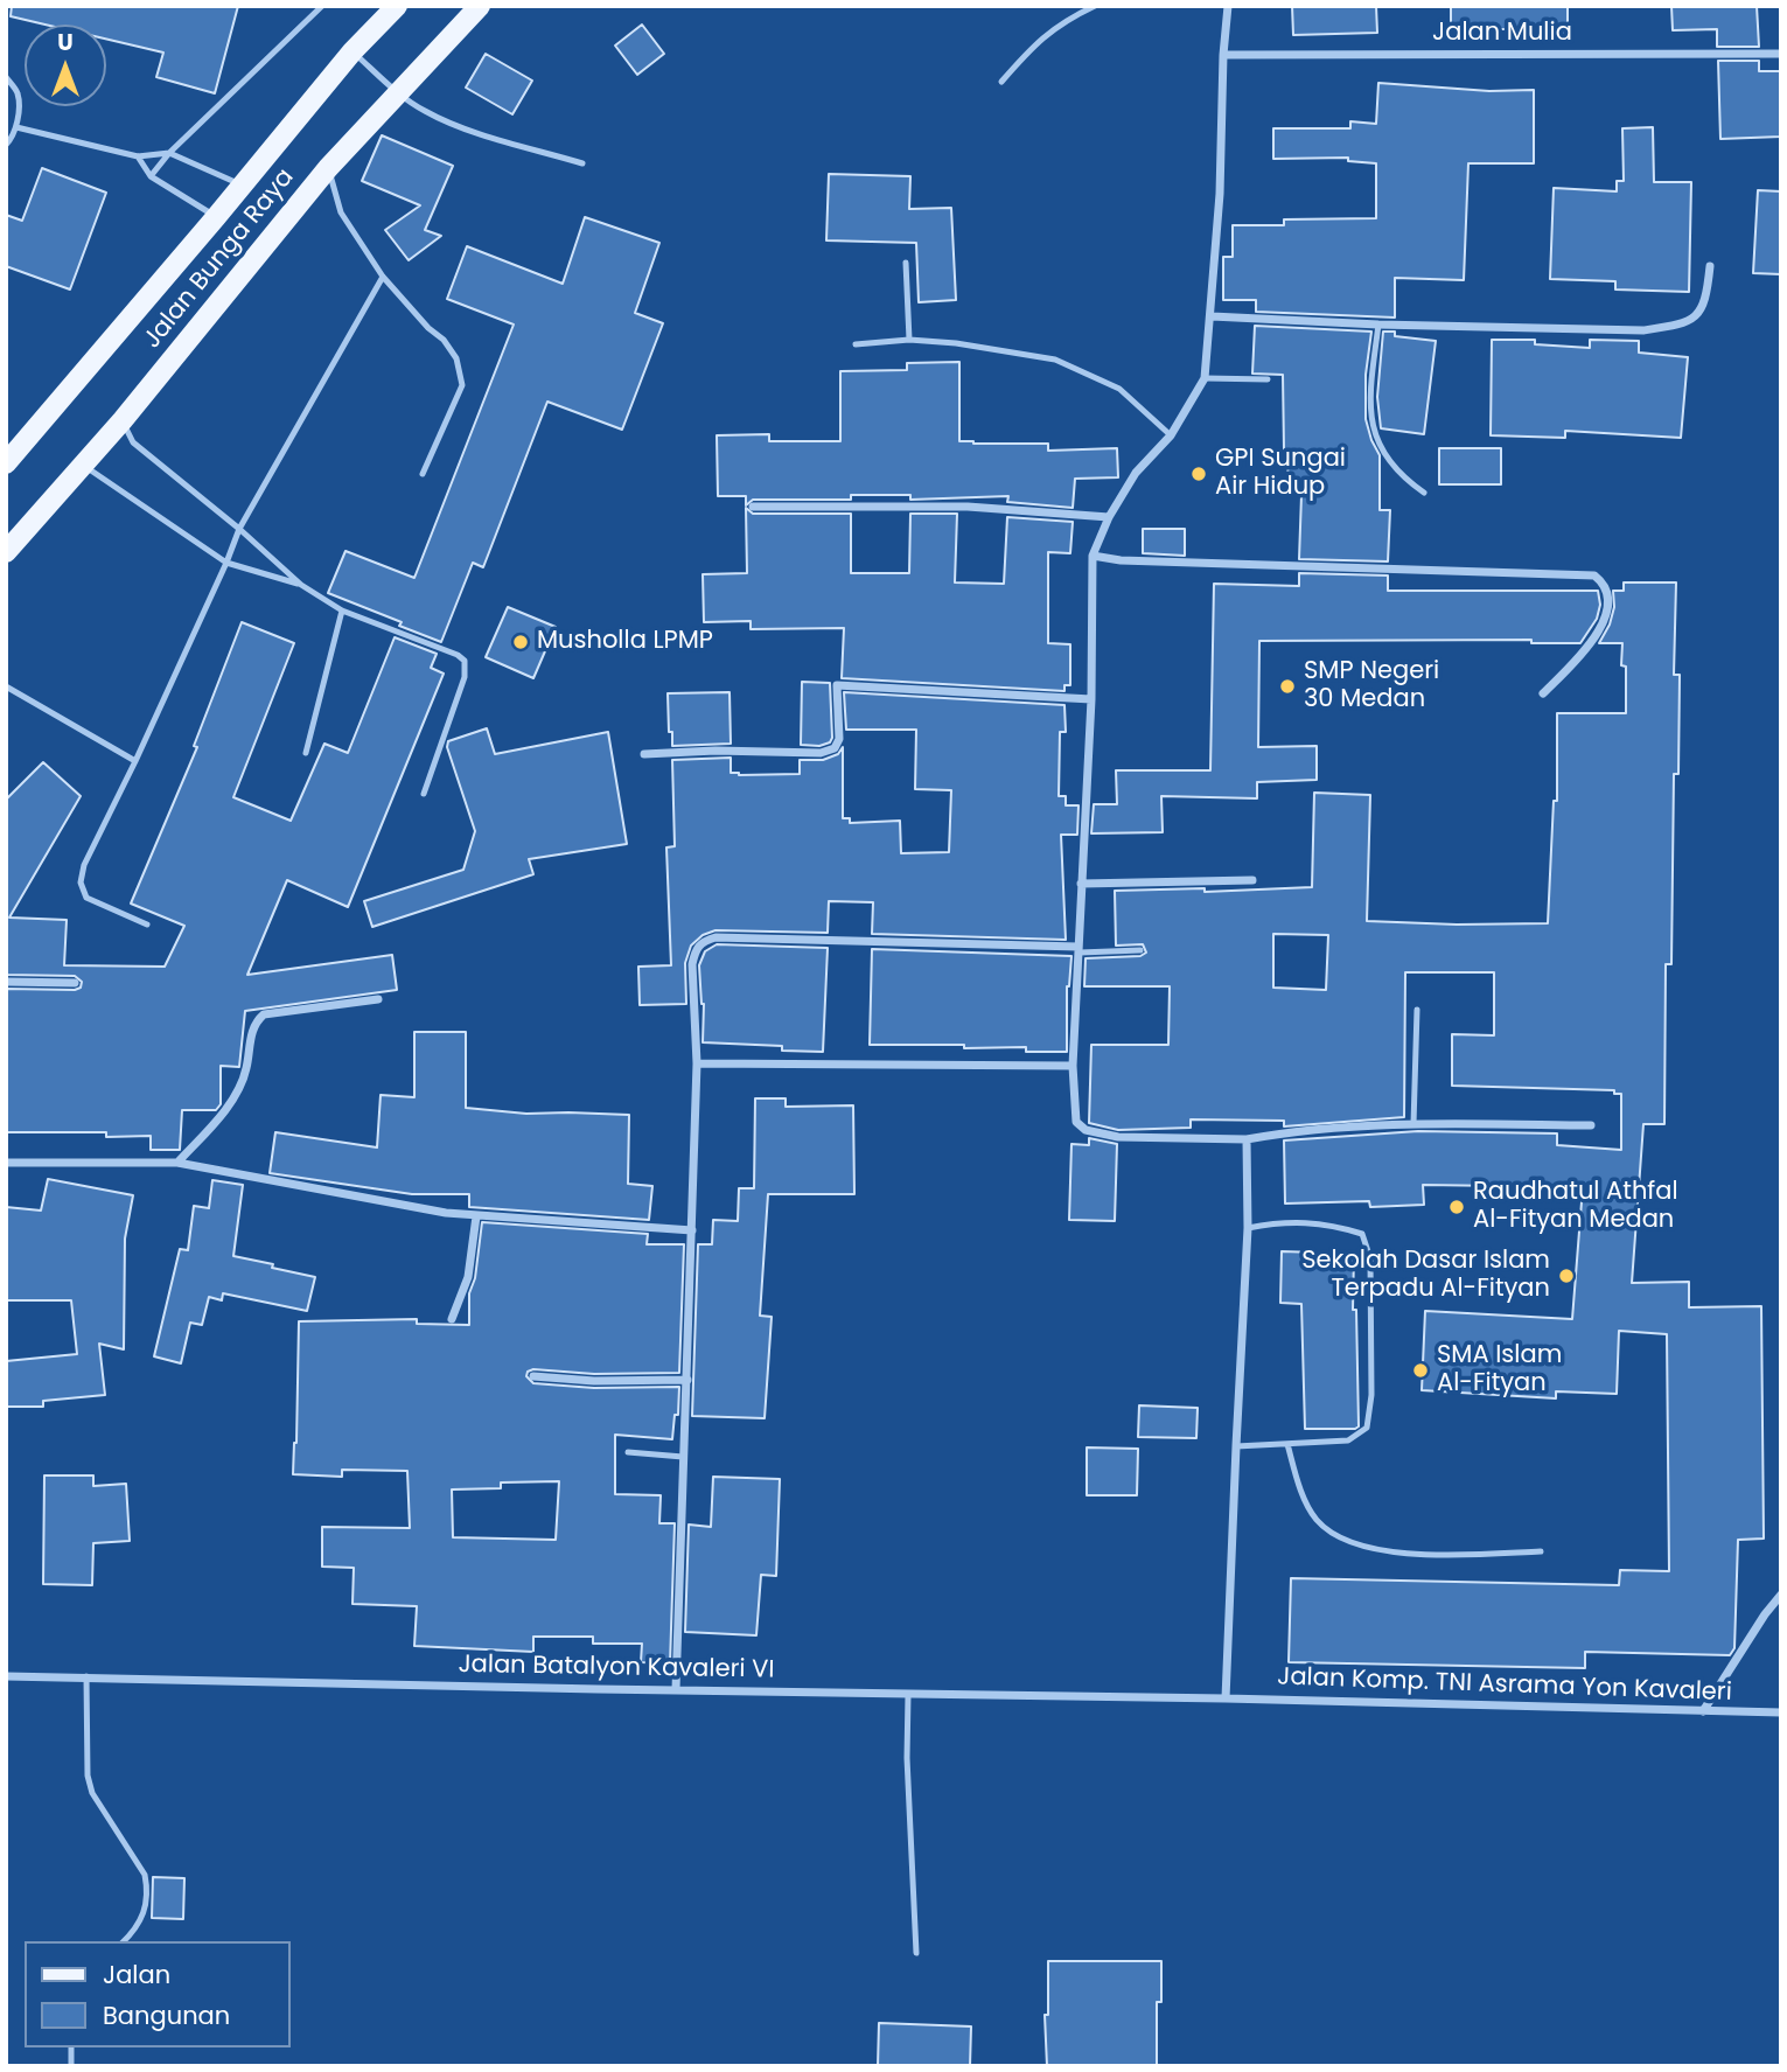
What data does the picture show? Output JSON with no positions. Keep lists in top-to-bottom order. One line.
{"streets":{"main road":["Jalan Bunga Raya"],"street":["Jalan Mulia","Jalan Batalyon Kavaleri VI","Jalan Komp. TNI Asrama Yon Kavaleri"]},"crossings":[["Jalan Batalyon Kavaleri VI","Jalan Komp. TNI Asrama Yon Kavaleri"]],"places":["GPI Sungai Air Hidup","Musholla LPMP","SMP Negeri 30 Medan","Raudhatul Athfal Al-Fityan Medan","Sekolah Dasar Islam Terpadu Al-Fityan","SMA Islam Al-Fityan"],"legend":["Jalan","Bangunan"],"north":"top"}
